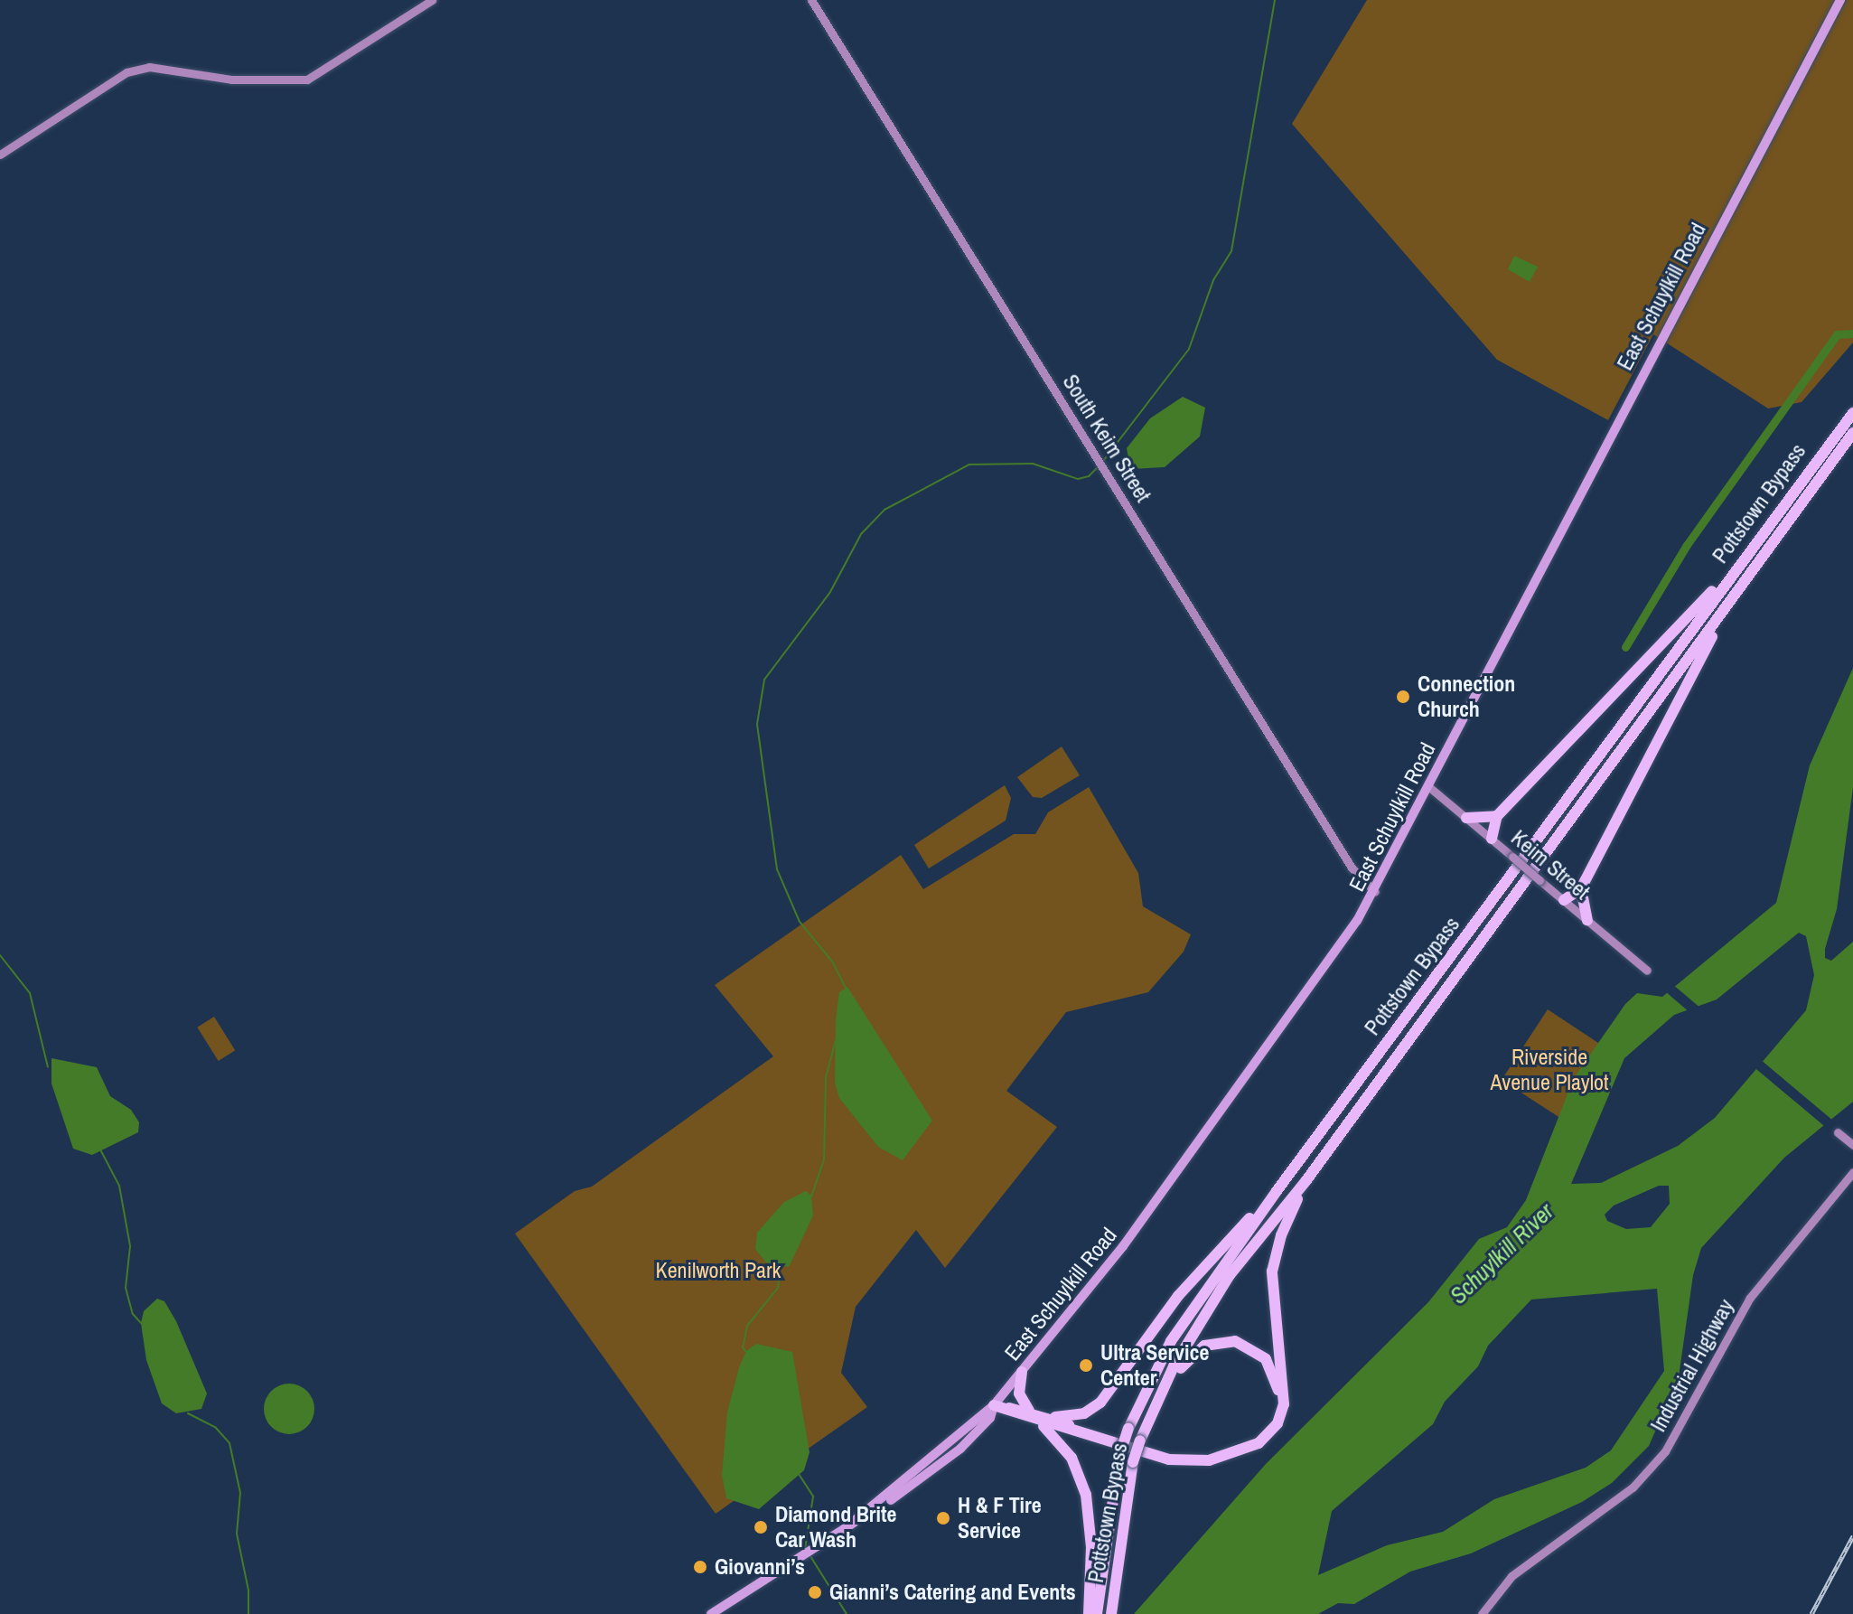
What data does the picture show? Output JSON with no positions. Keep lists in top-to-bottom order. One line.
{"streets":{"highway":["Pottstown Bypass"],"main road":["East Schuylkill Road"],"street":["South Keim Street","Keim Street","Industrial Highway"]},"crossings":[["East Schuylkill Road","South Keim Street"],["East Schuylkill Road","Keim Street"]],"water":["Schuylkill River"],"parks":["Riverside Avenue Playlot","Kenilworth Park"],"places":["Connection Church","Ultra Service Center","H & F Tire Service","Diamond Brite Car Wash","Giovanni’s","Gianni’s Catering and Events"]}
